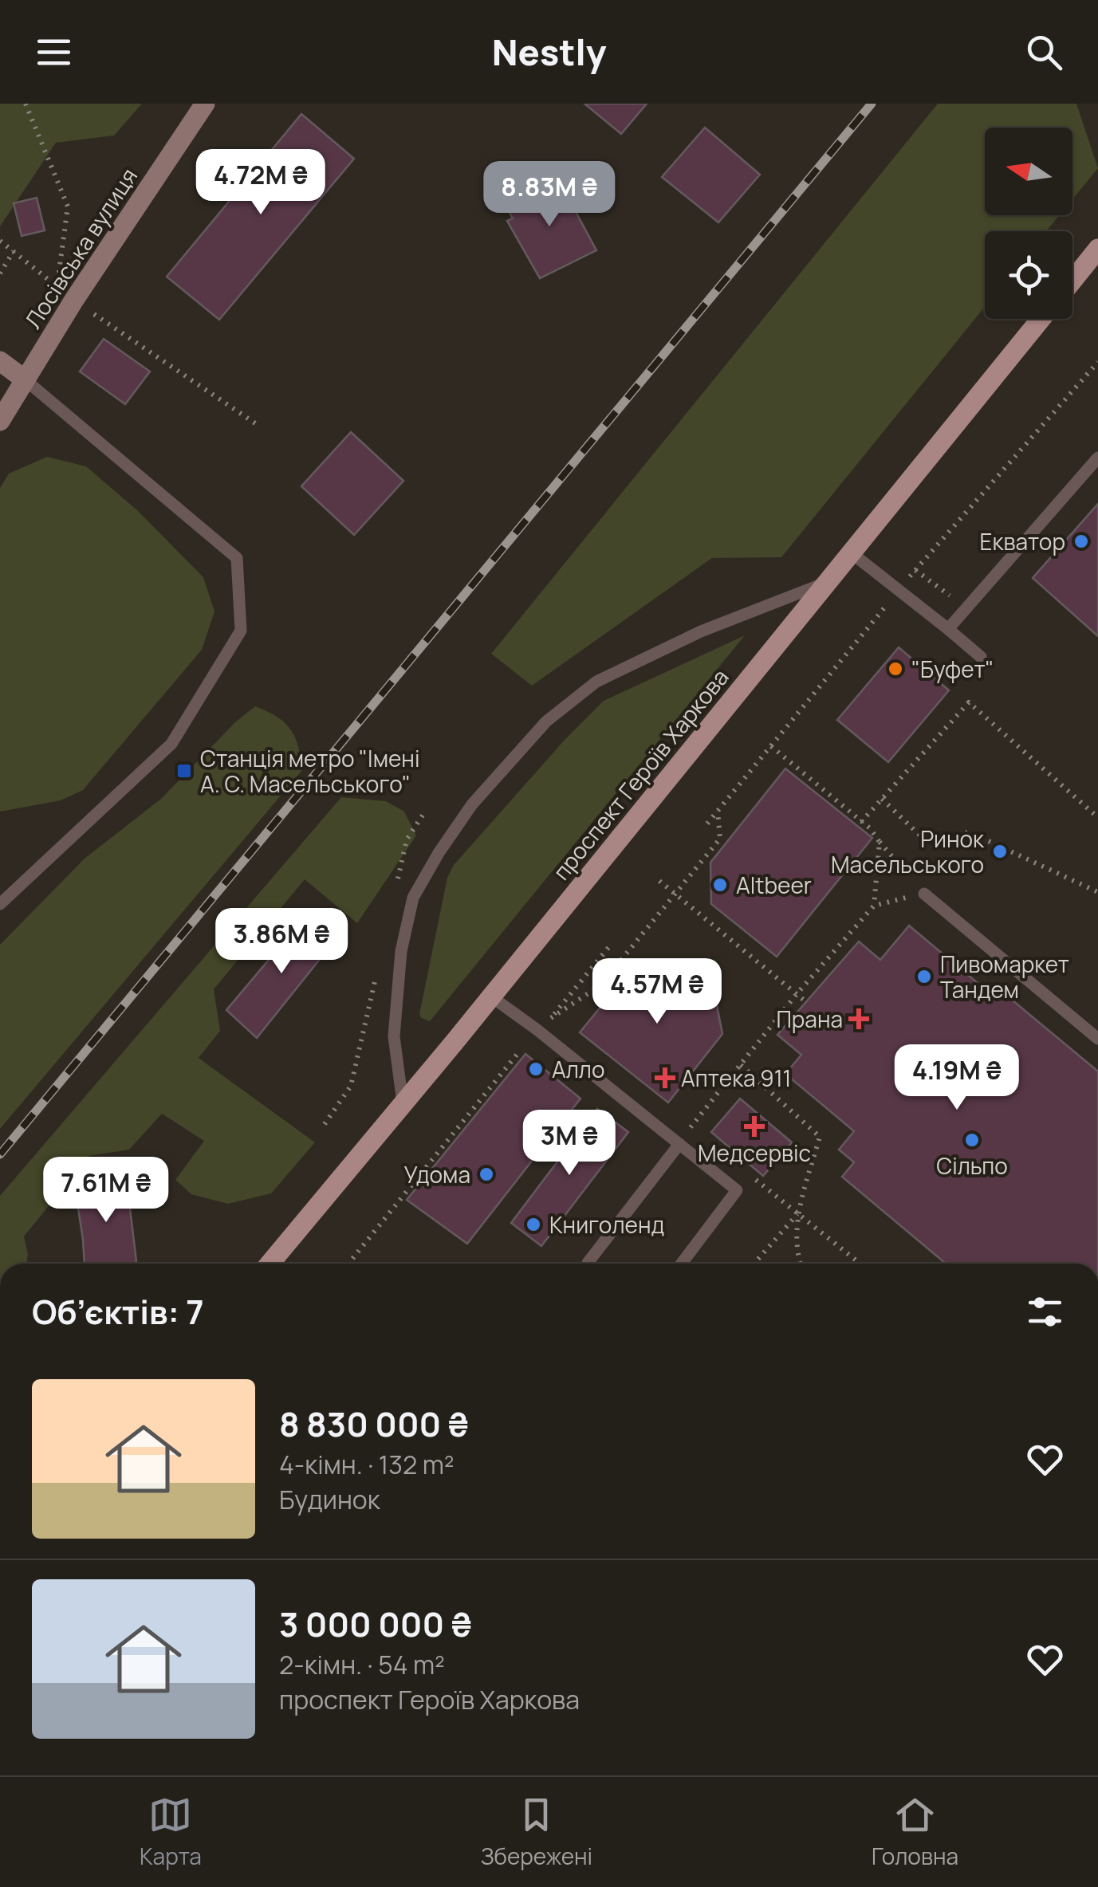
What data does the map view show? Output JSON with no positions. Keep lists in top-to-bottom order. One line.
{"streets":{"main road":["Лосівська вулиця","проспект Героїв Харкова"]},"places":{"other":["Екватор","\"Буфет\"","Ринок Масельського","Altbeer","Пивомаркет Тандем","Алло","Сільпо","Удома","Книголенд"],"transit":["Станція метро \"Імені А. С. Масельського\""],"health":["Прана","Аптека 911","Медсервіс"]},"north":"left","page":{"header":"Nestly","price":["4.72M ₴","8.83M ₴","3.86M ₴","4.57M ₴","4.19M ₴","3M ₴","7.61M ₴"],"heading":"Об’єктів: 7","list":[{"name":"8 830 000 ₴","note":"4-кімн. · 132 m² · Будинок"},{"name":"3 000 000 ₴","note":"2-кімн. · 54 m² · проспект Героїв Харкова"}],"tabs":["Карта","Збережені","Головна"]}}
